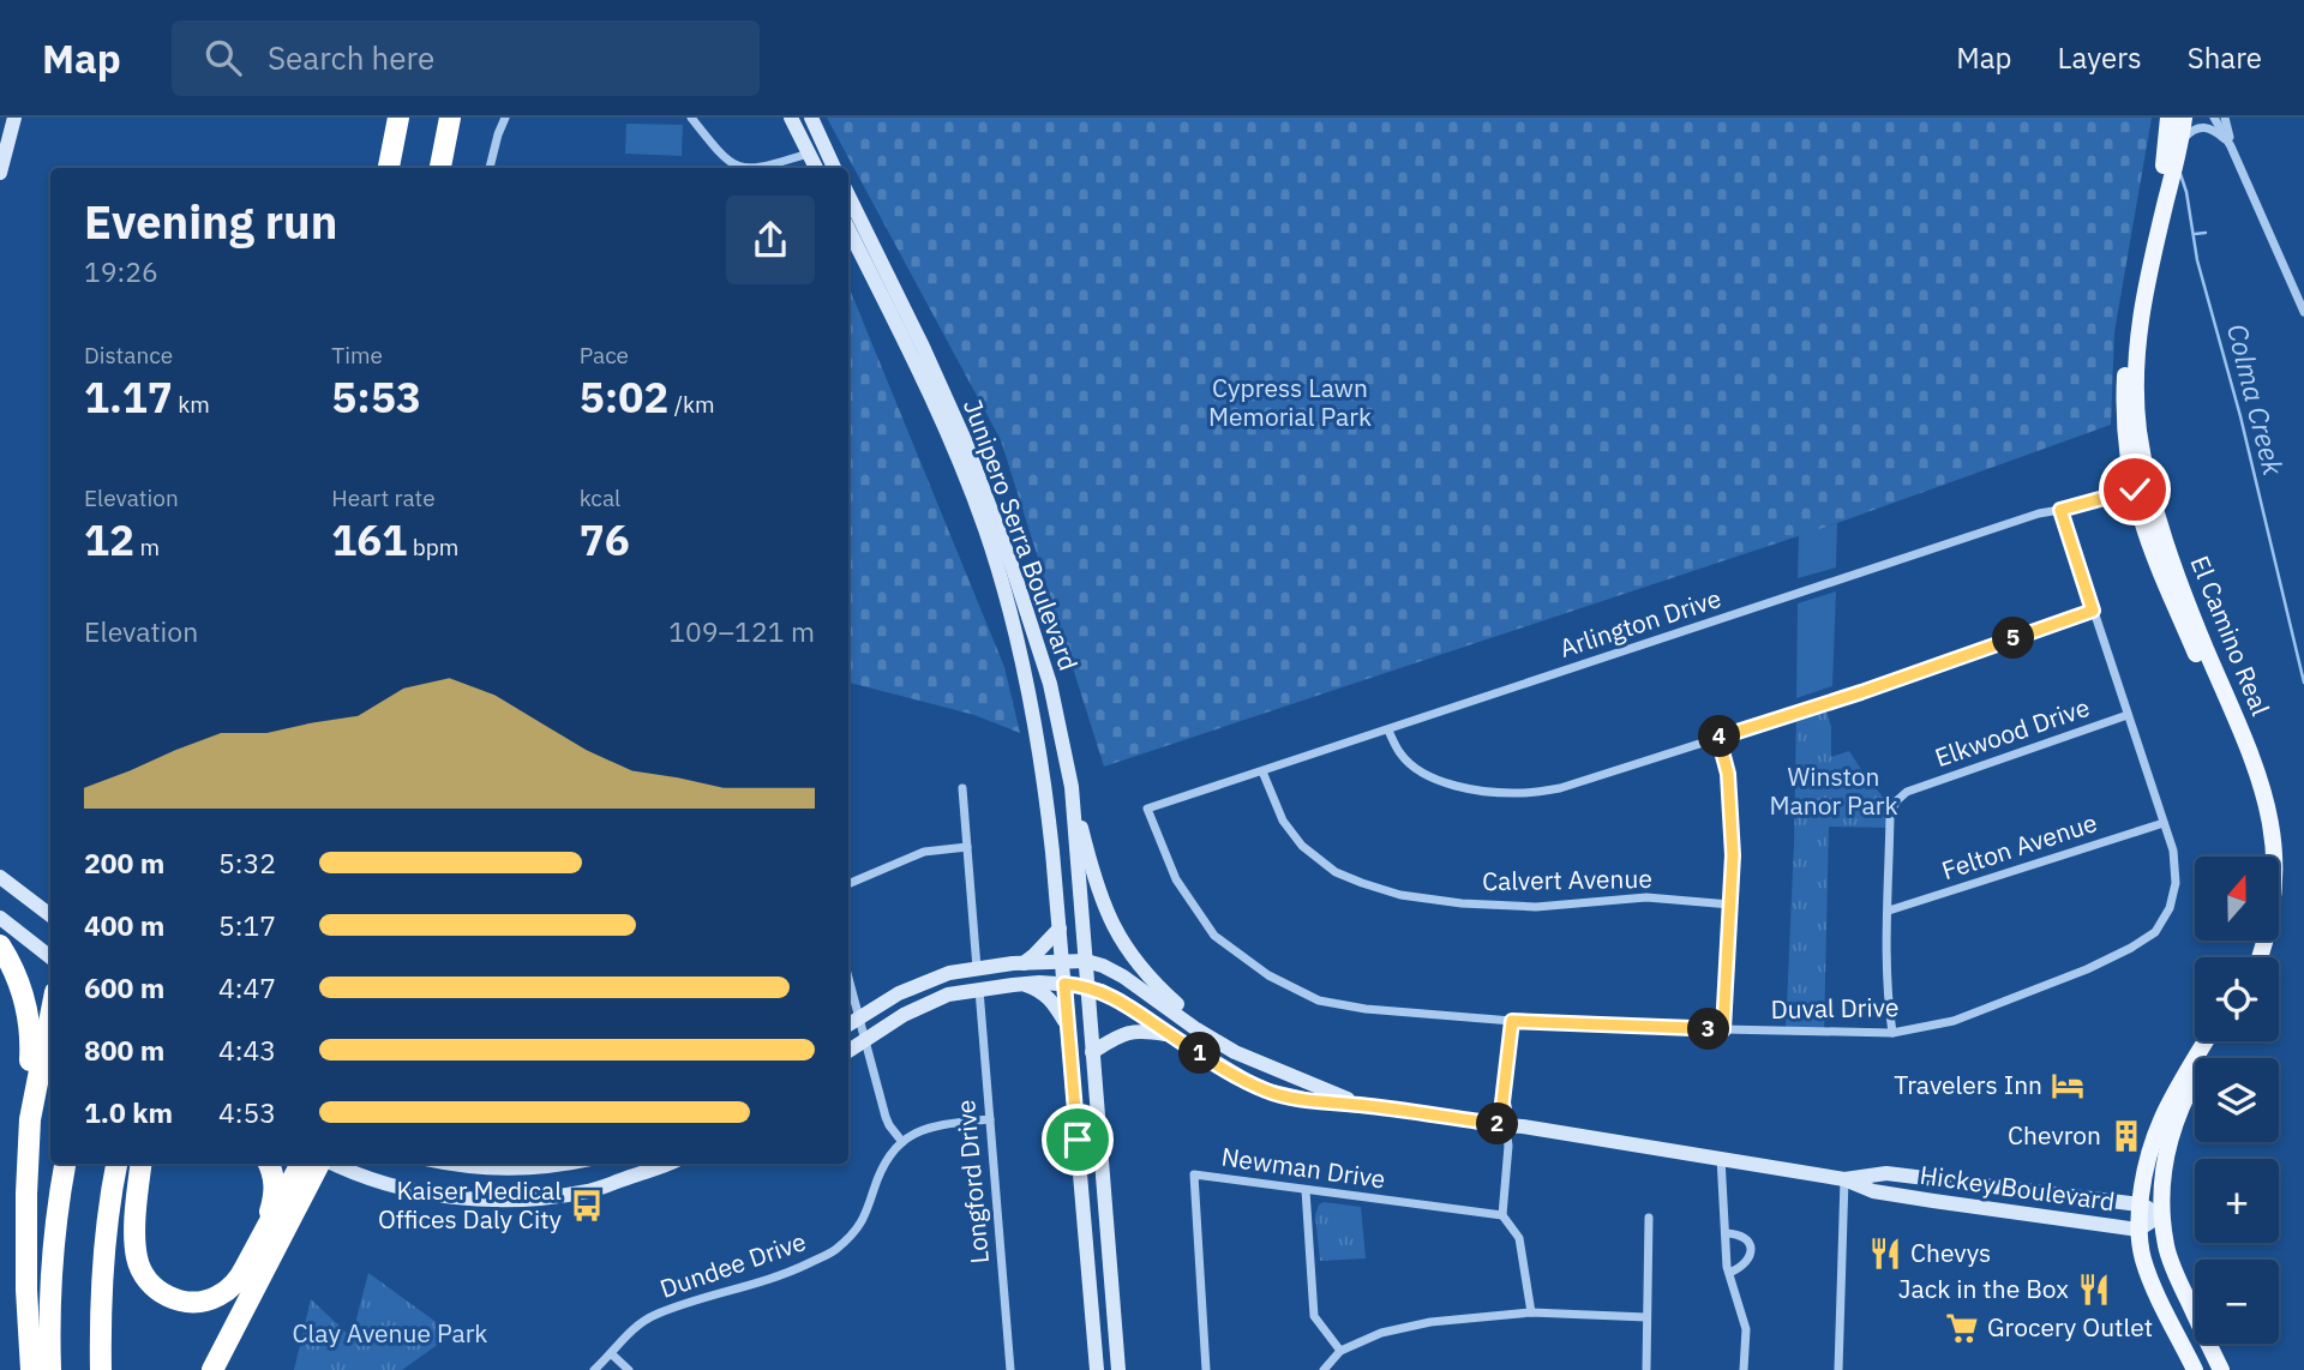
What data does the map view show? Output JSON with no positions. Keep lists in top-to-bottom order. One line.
{"streets":{"main road":["Junipero Serra Boulevard","El Camino Real","Hickey Boulevard"],"street":["Arlington Drive","Elkwood Drive","Felton Avenue","Calvert Avenue","Duval Drive","Newman Drive","Longford Drive","Dundee Drive"]},"crossings":[["Junipero Serra Boulevard","Hickey Boulevard"],["Arlington Drive","El Camino Real"],["Arlington Drive","Calvert Avenue"],["Arlington Drive","Duval Drive"],["Elkwood Drive","Felton Avenue"],["Elkwood Drive","Duval Drive"],["Felton Avenue","Duval Drive"],["Longford Drive","Hickey Boulevard"]],"water":["Colma Creek"],"parks":["Cypress Lawn Memorial Park","Winston Manor Park","Clay Avenue Park"],"places":{"hotel":["Travelers Inn"],"building":["Chevron"],"bus stop":["Kaiser Medical Offices Daly City"],"restaurant":["Chevys","Jack in the Box"],"supermarket":["Grocery Outlet"]},"north":"top","page":{"header":"Map","search":"Search here","nav":["Map","Layers","Share"],"heading":["Evening run","19:26"],"stats":[["Distance","1.17 km"],["Time","5:53"],["Pace","5:02 /km"],["Elevation","12 m"],["Heart rate","161 bpm"],["kcal","76"]],"chart":["Elevation","109–121 m"],"pins":["5","4","3","1","2"],"list":[{"name":"200 m","note":"5:32"},{"name":"400 m","note":"5:17"},{"name":"600 m","note":"4:47"},{"name":"800 m","note":"4:43"},{"name":"1.0 km","note":"4:53"}],"map_buttons":["+","−"]}}
